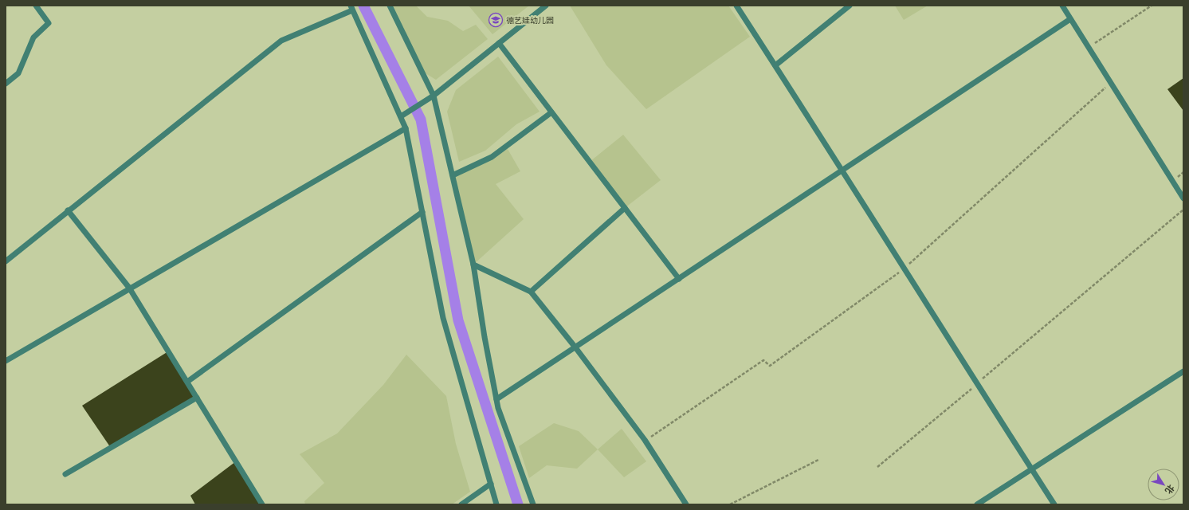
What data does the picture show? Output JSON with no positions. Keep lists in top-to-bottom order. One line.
{"places":{"school or university":["德艺娃幼儿园"]},"north":"bottom right"}
